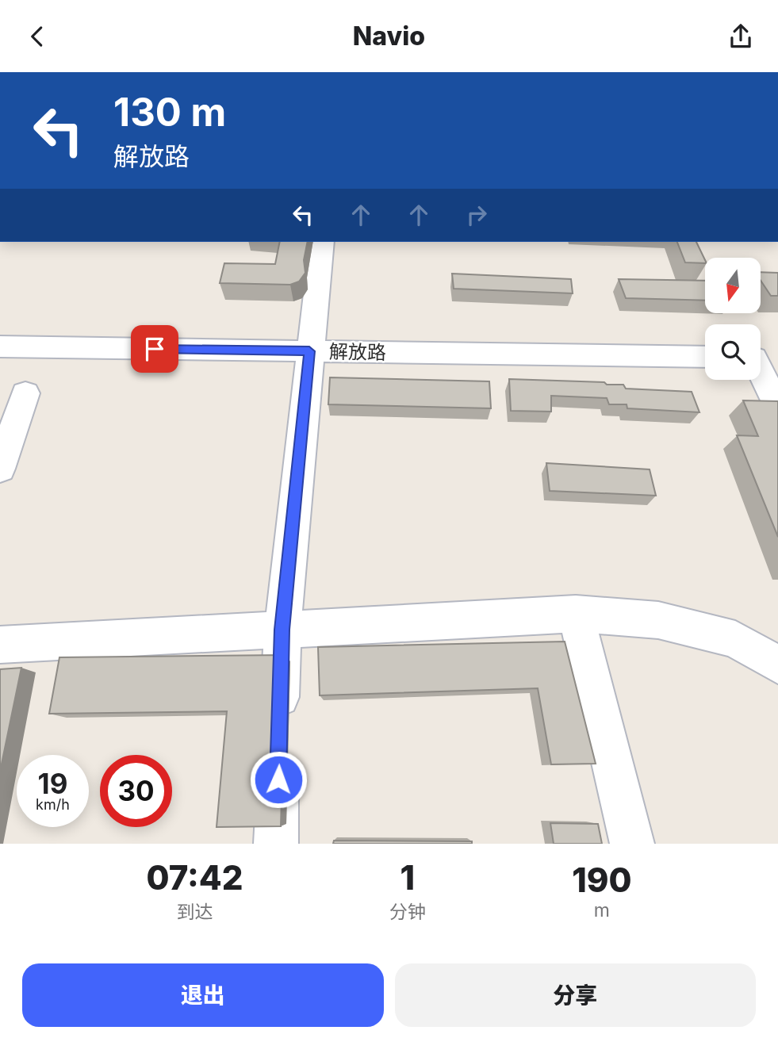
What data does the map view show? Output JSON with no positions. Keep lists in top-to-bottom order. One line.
{"streets":{"street":["解放路"]},"north":"bottom","page":{"header":"Navio","turn":["130 m","解放路"],"speed":"19 km/h","limit":"30","eta":["07:42","到达","1","分钟","190","m"],"buttons":["退出","分享"]}}
